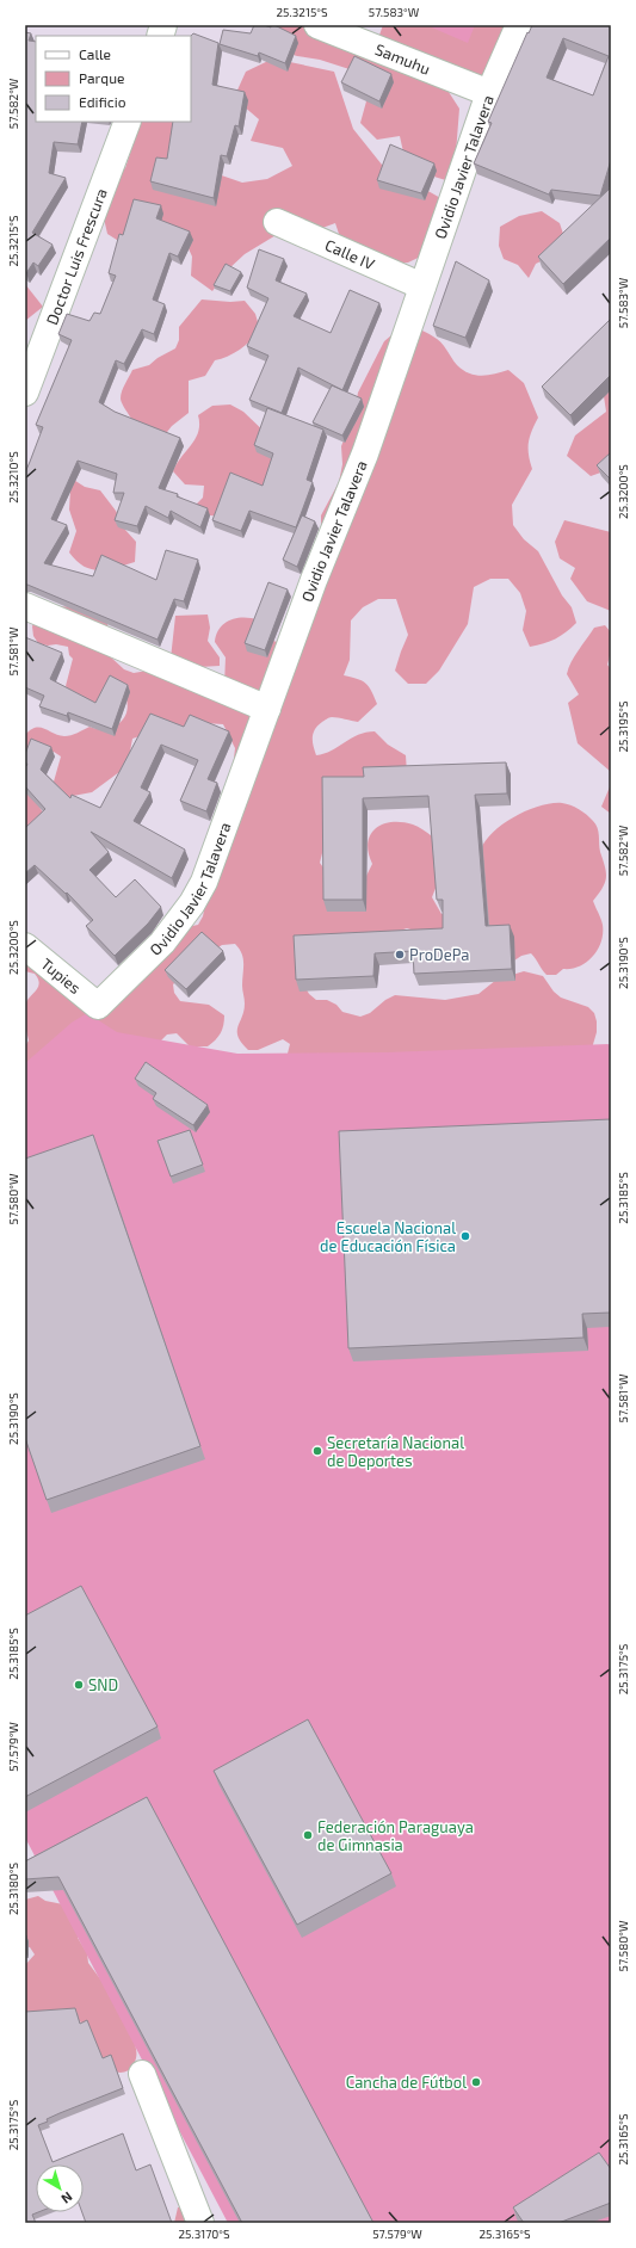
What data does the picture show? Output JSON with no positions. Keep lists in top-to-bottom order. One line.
{"streets":{"street":["Samuhu","Ovidio Javier Talavera","Calle IV","Doctor Luis Frescura","Tupies"]},"crossings":[["Samuhu","Ovidio Javier Talavera"],["Ovidio Javier Talavera","Calle IV"],["Ovidio Javier Talavera","Tupies"]],"places":["ProDePa","Escuela Nacional de Educación Física","Secretaría Nacional de Deportes","SND","Federación Paraguaya de Gimnasia","Cancha de Fútbol"],"legend":["Calle","Parque","Edificio"],"north":"bottom right","coordinates":["25.3215°S","57.583°W","57.582°W","25.3210°S","25.3200°S","57.581°W","25.3195°S","25.3190°S","25.3185°S","57.580°W","25.3175°S","57.579°W","25.3180°S","25.3165°S","25.3170°S"]}
